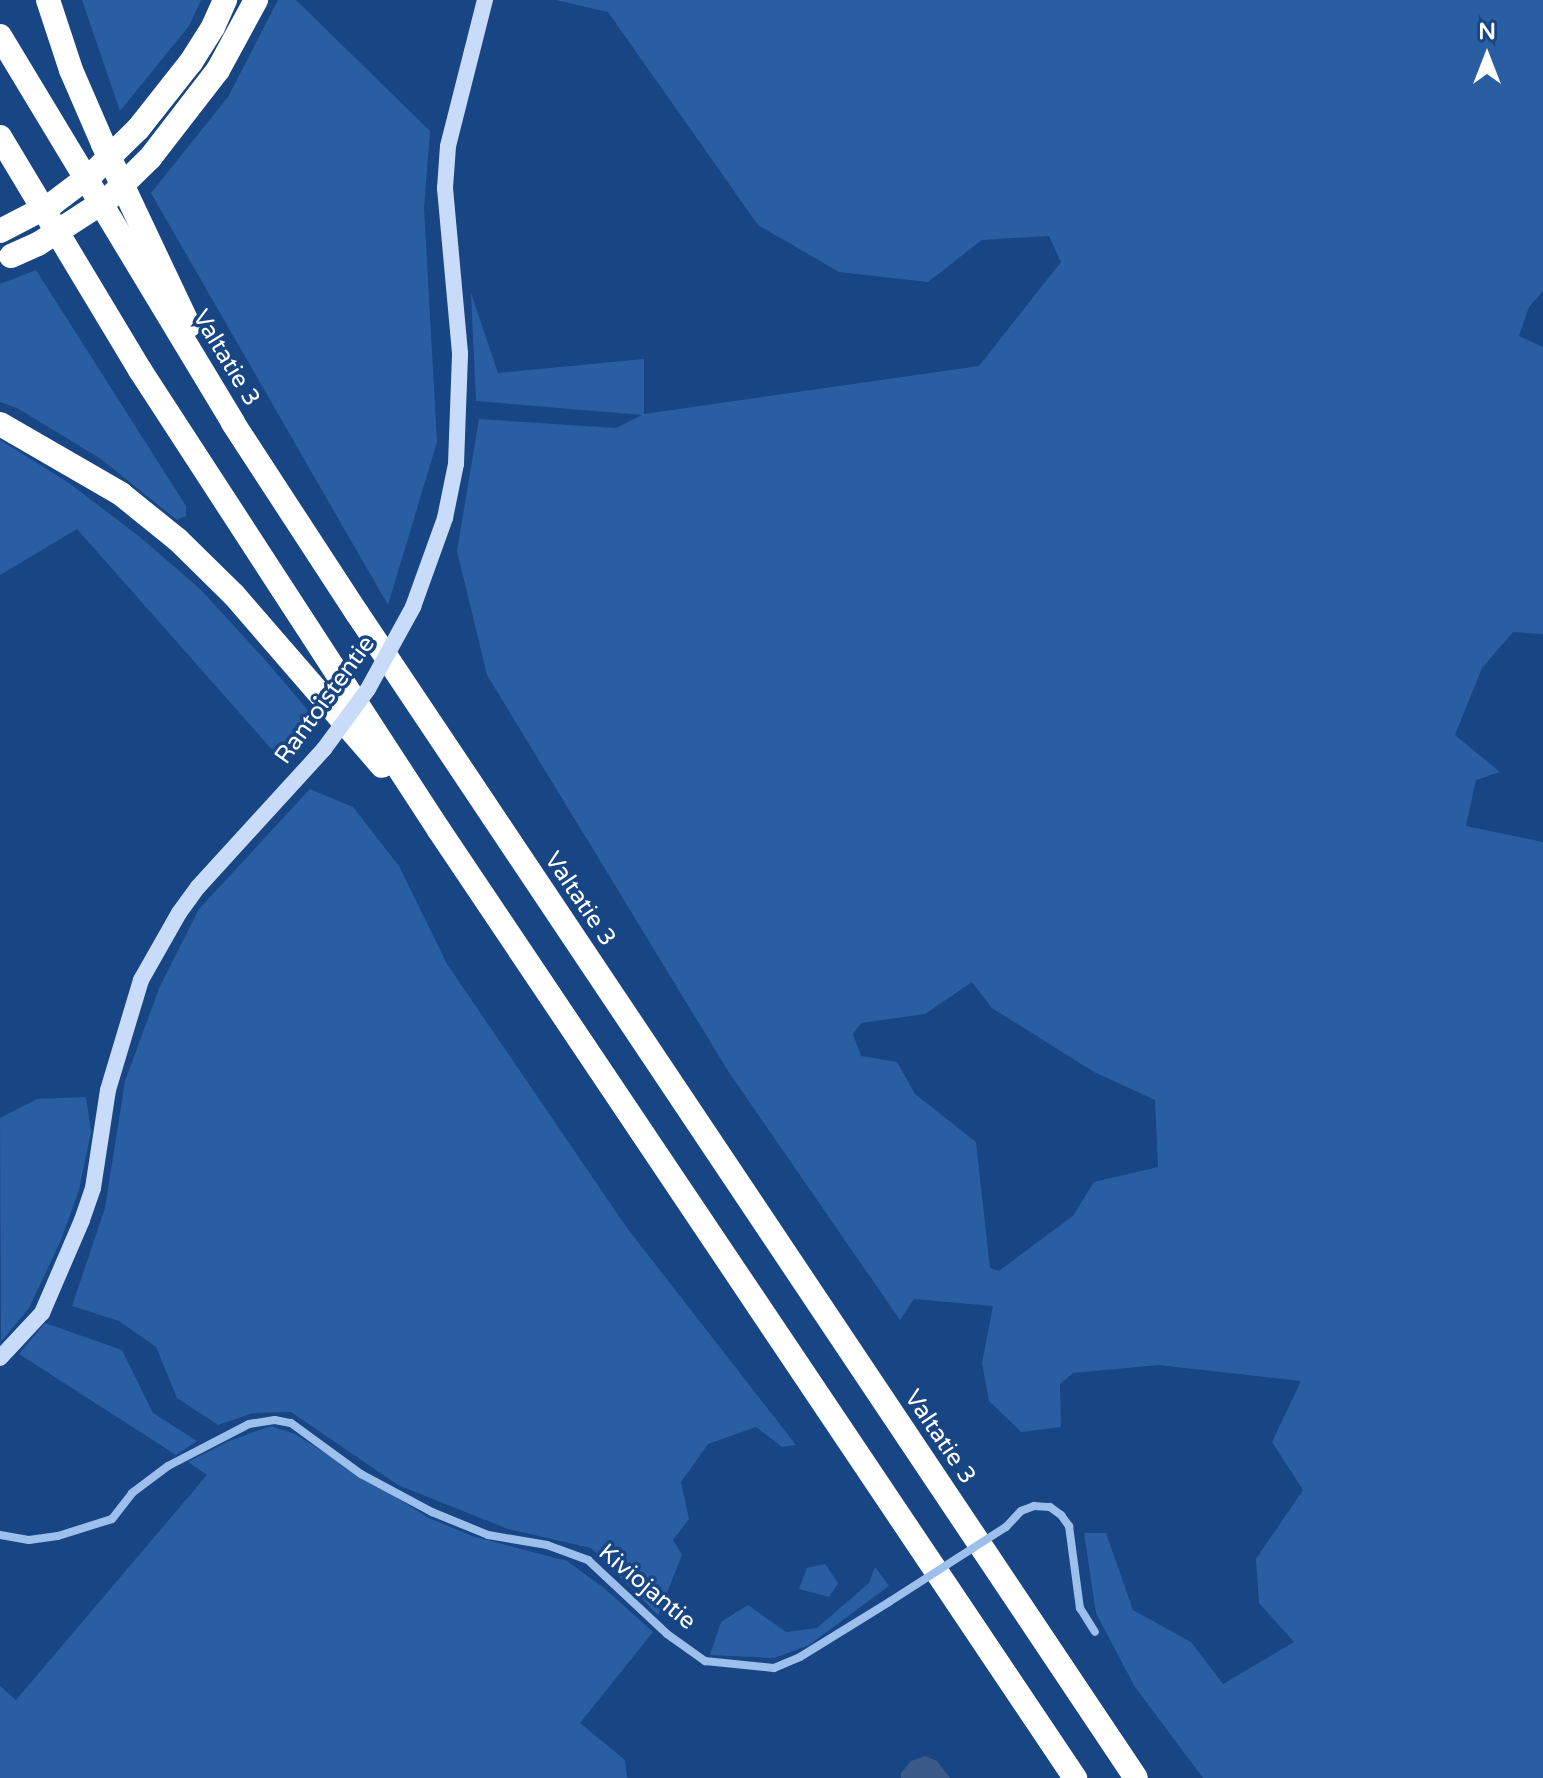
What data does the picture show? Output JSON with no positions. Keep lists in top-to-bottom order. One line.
{"streets":{"highway":["Valtatie 3"],"street":["Rantoistentie","Kiviojantie"]},"north":"top"}
